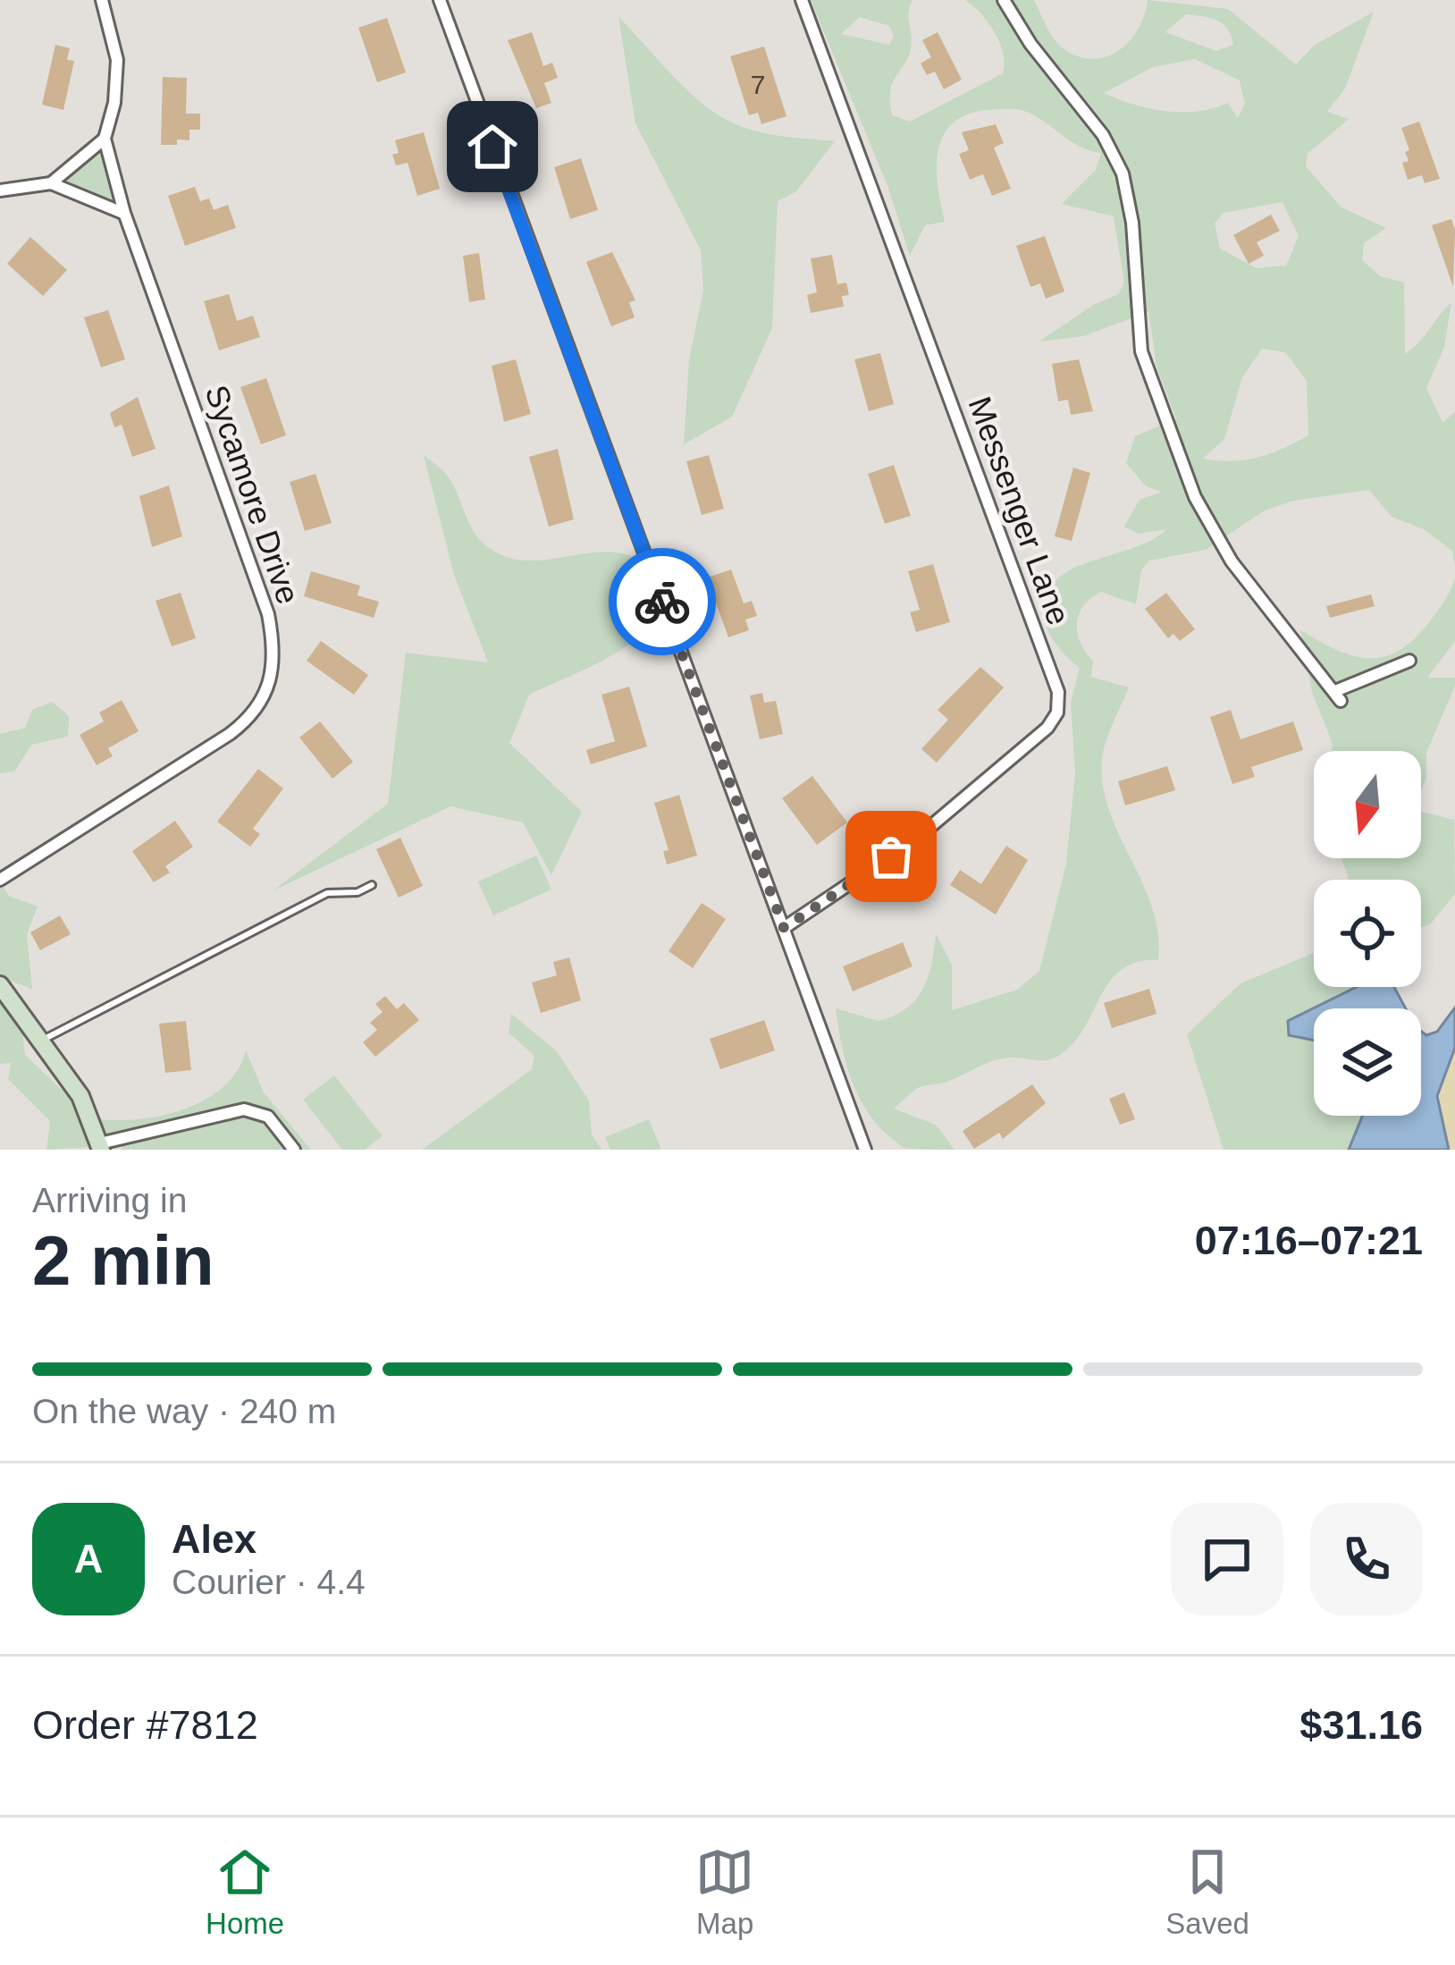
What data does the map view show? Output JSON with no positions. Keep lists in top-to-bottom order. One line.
{"streets":{"street":["Sycamore Drive","Messenger Lane"]},"house_numbers":["7"],"north":"bottom","page":{"heading":["2 min","Arriving in","07:16–07:21"],"panel":["Alex","Courier · 4.4","Order #7812","$31.16"],"bar":"On the way · 240 m","round":"A","tabs":["Home","Map","Saved"]}}
